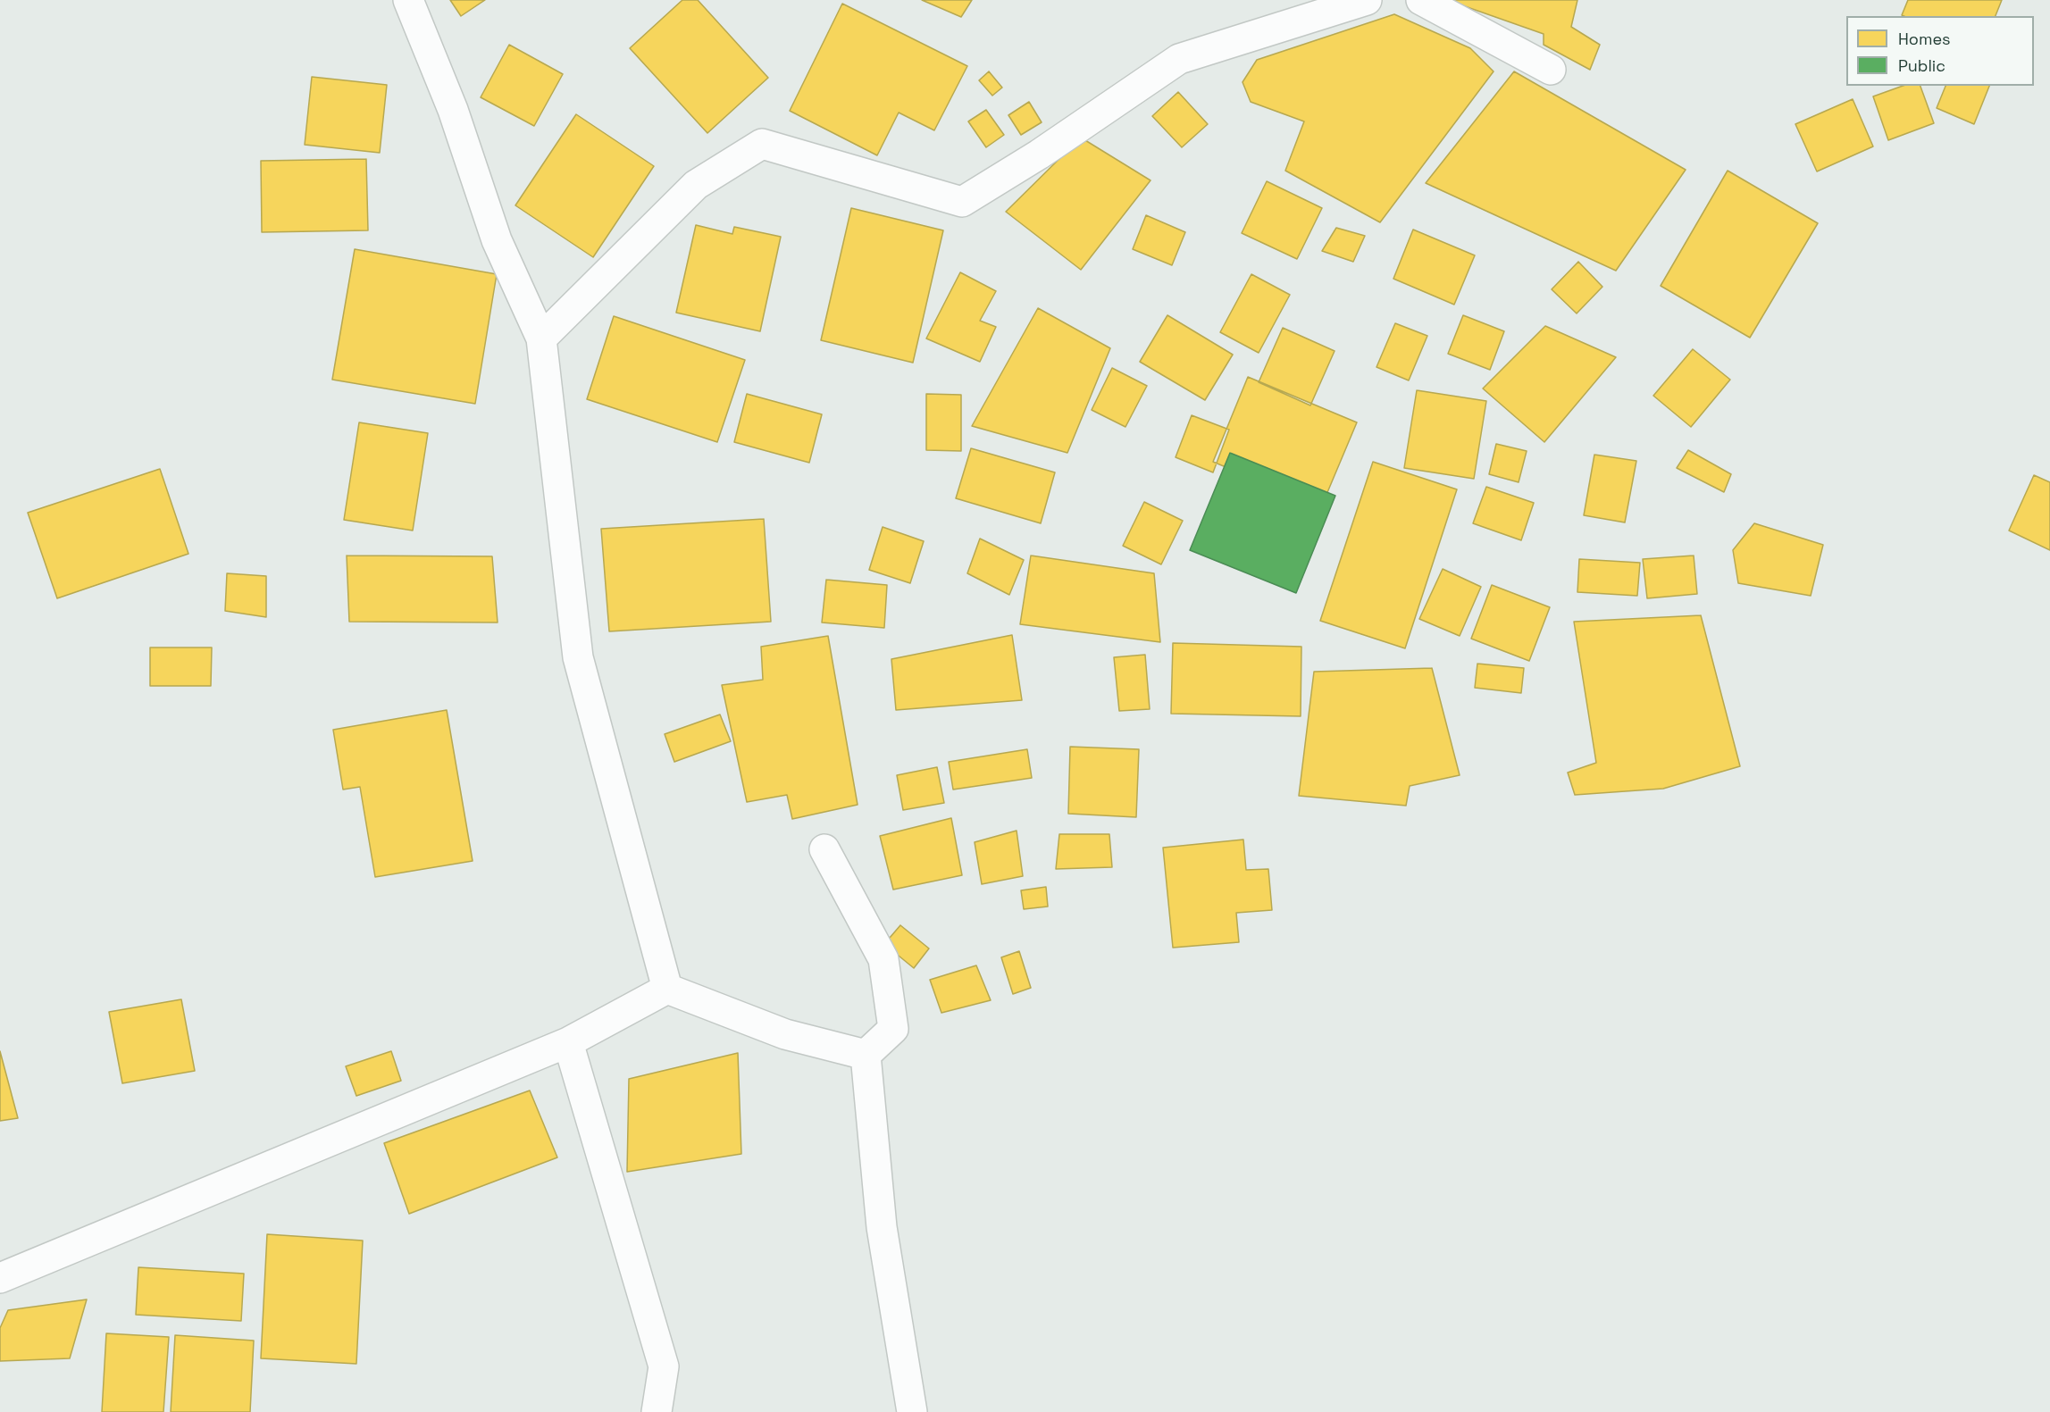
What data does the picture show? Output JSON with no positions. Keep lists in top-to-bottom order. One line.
{"legend":["Homes","Public"]}
